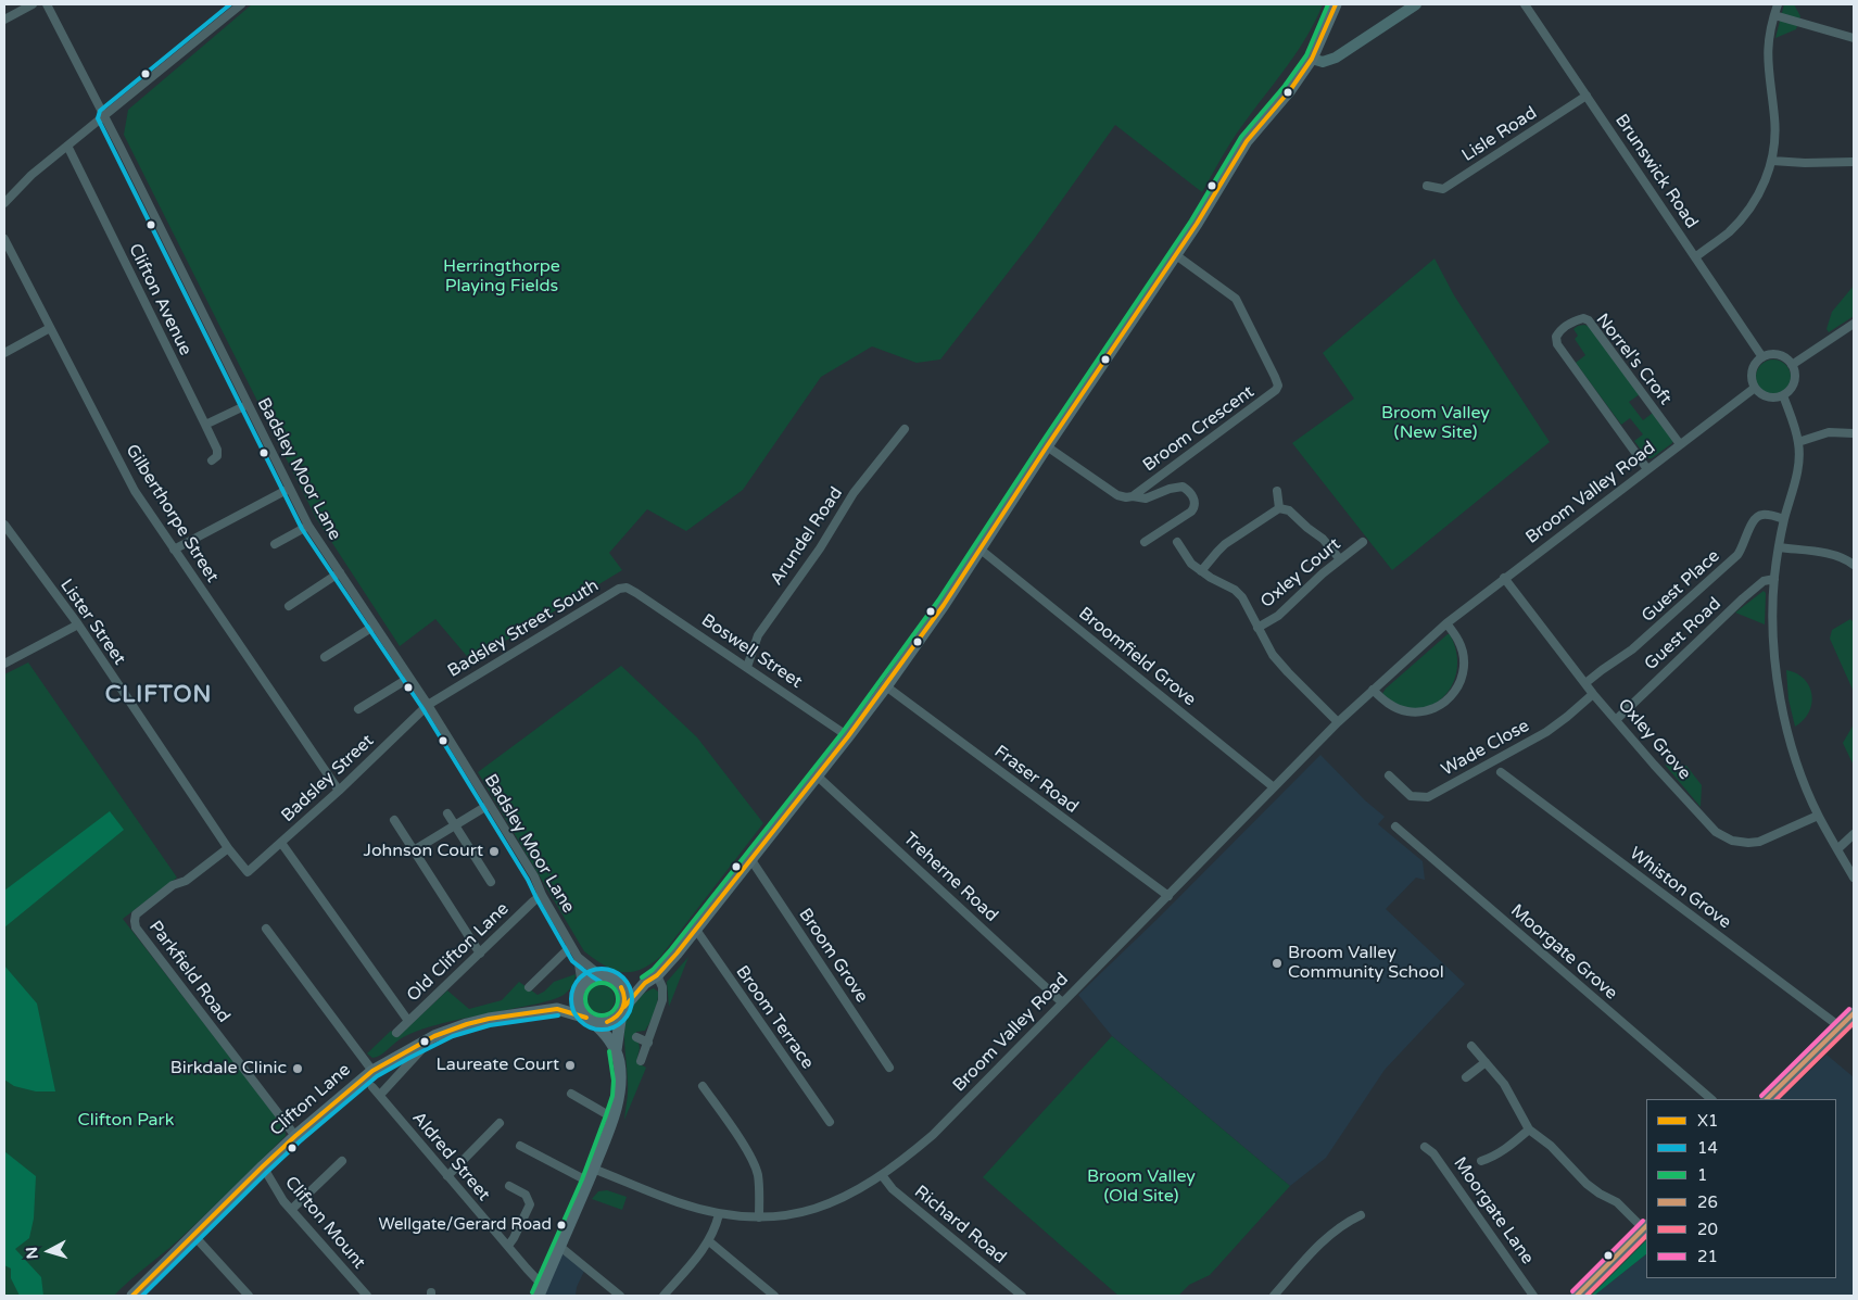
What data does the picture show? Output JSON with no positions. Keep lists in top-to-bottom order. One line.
{"streets":{"main road":["Clifton Lane"],"street":["Lisle Road","Brunswick Road","Clifton Avenue","Norrel's Croft","Broom Crescent","Badsley Moor Lane","Broom Valley Road","Gilberthorpe Street","Arundel Road","Oxley Court","Guest Place","Lister Street","Badsley Street South","Guest Road","Boswell Street","Broomfield Grove","Oxley Grove","Wade Close","Badsley Street","Fraser Road","Treherne Road","Whiston Grove","Old Clifton Lane","Moorgate Grove","Broom Grove","Parkfield Road","Broom Terrace","Aldred Street","Moorgate Lane","Clifton Mount","Richard Road"]},"crossings":[["Lisle Road","Brunswick Road"],["Brunswick Road","Broom Valley Road"],["Norrel's Croft","Broom Valley Road"],["Badsley Moor Lane","Badsley Street South"],["Badsley Moor Lane","Badsley Street"],["Badsley Moor Lane","Old Clifton Lane"],["Badsley Moor Lane","Clifton Lane"],["Broom Valley Road","Broomfield Grove"],["Broom Valley Road","Oxley Grove"],["Broom Valley Road","Fraser Road"],["Broom Valley Road","Treherne Road"],["Broom Valley Road","Richard Road"],["Gilberthorpe Street","Badsley Street"],["Arundel Road","Boswell Street"],["Guest Place","Oxley Grove"],["Lister Street","Badsley Street"],["Lister Street","Parkfield Road"],["Badsley Street South","Boswell Street"],["Badsley Street South","Badsley Street"],["Guest Road","Oxley Grove"],["Oxley Grove","Wade Close"],["Parkfield Road","Clifton Lane"],["Clifton Lane","Clifton Mount"]],"districts":["CLIFTON"],"parks":["Herringthorpe Playing Fields","Broom Valley (New Site)","Clifton Park","Broom Valley (Old Site)"],"places":["Johnson Court","Broom Valley Community School","Laureate Court","Birkdale Clinic","Wellgate/Gerard Road"],"lines":["transit line X1","transit line 14","transit line 1","transit line 21","transit line 26","transit line 20"],"legend":["X1","14","1","26","20","21"],"north":"left"}
